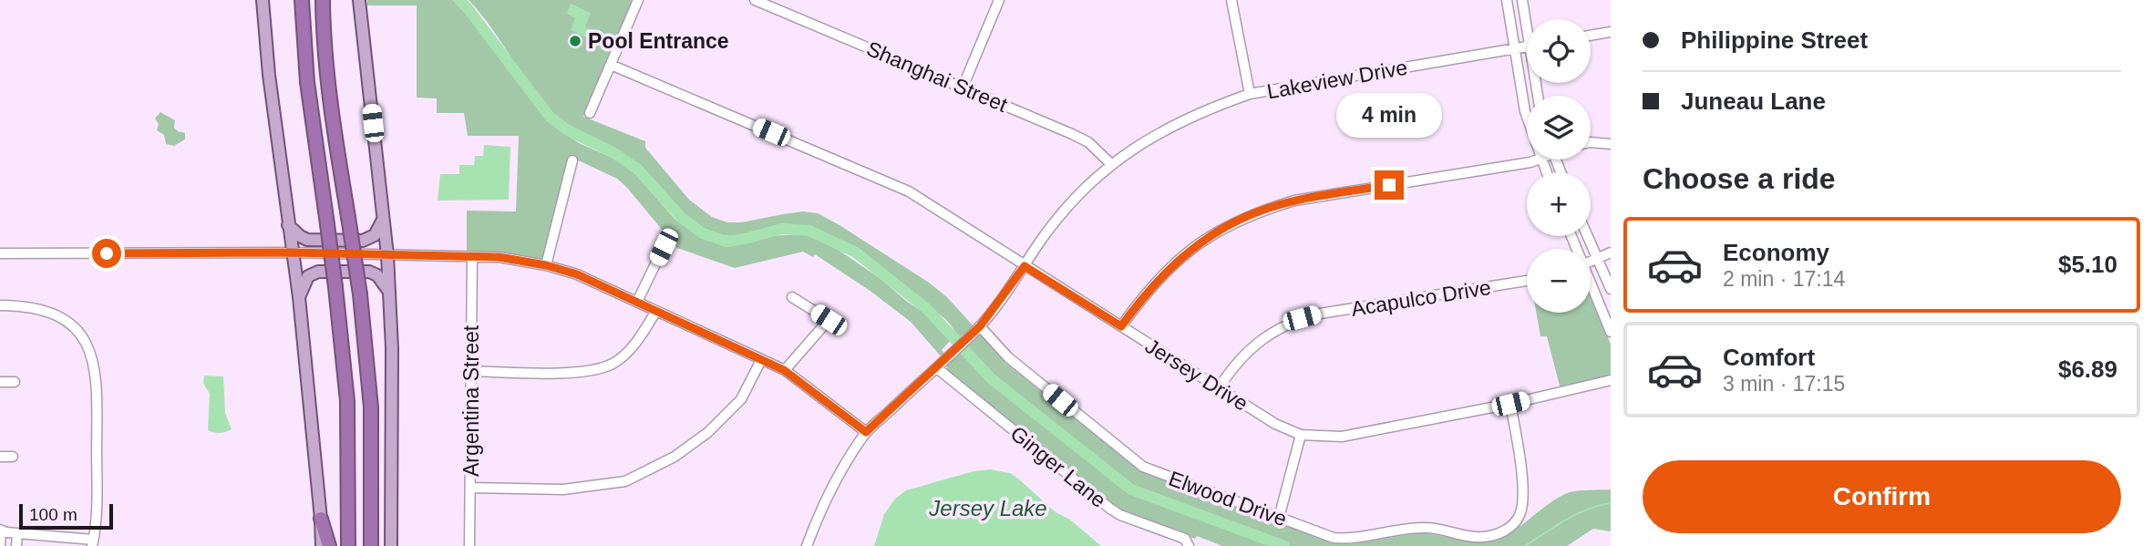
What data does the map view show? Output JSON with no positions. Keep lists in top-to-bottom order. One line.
{"streets":{"street":["Shanghai Street","Lakeview Drive","Acapulco Drive","Jersey Drive","Argentina Street","Ginger Lane","Elwood Drive"]},"crossings":[["Shanghai Street","Lakeview Drive"],["Lakeview Drive","Jersey Drive"],["Lakeview Drive","Ginger Lane"],["Lakeview Drive","Elwood Drive"],["Acapulco Drive","Jersey Drive"],["Jersey Drive","Elwood Drive"]],"water":["Jersey Lake"],"places":["Pool Entrance"],"scale_bar":"100 m","page":{"banner":["Philippine Street","Juneau Lane"],"map_buttons":["+","−"],"bubble":"4 min","heading":"Choose a ride","list":[{"name":"Economy","note":"2 min · 17:14","value":"$5.10"},{"name":"Comfort","note":"3 min · 17:15","value":"$6.89"}],"buttons":"Confirm","scale":"100 m"}}
